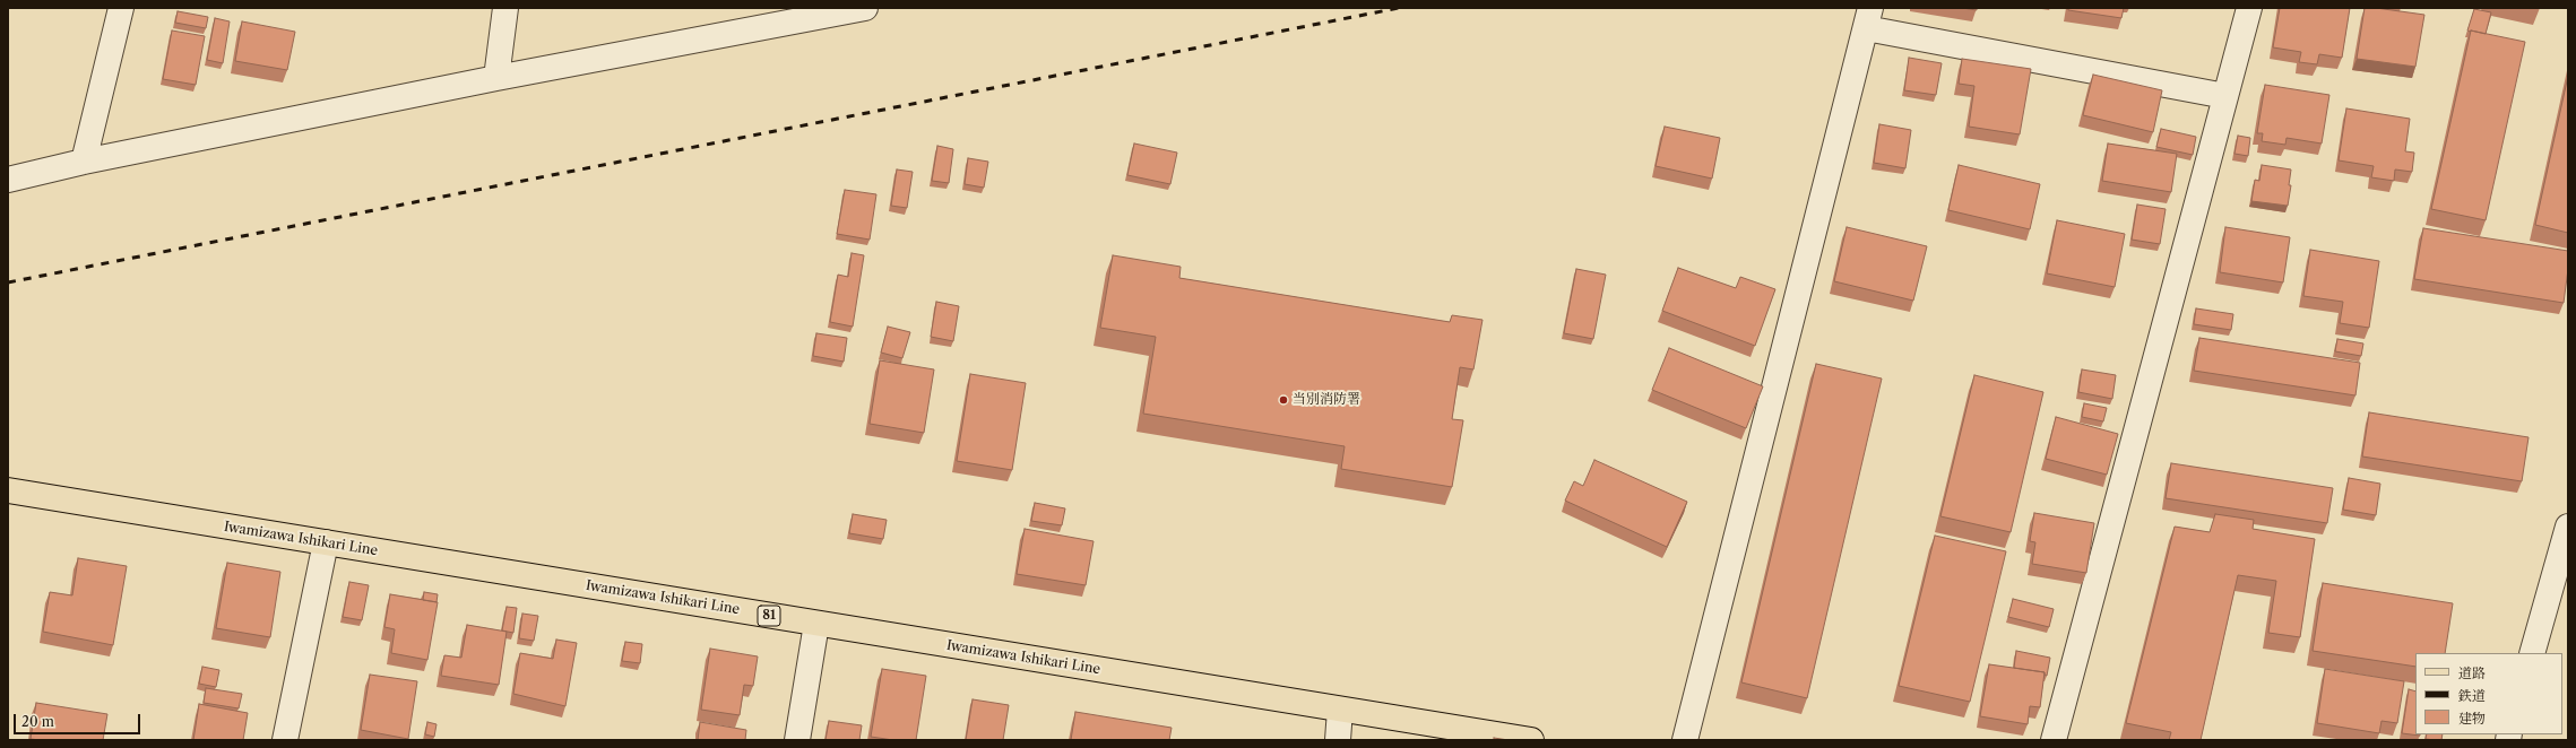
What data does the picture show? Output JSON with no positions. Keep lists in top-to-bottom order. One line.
{"streets":{"main road":["Iwamizawa Ishikari Line","81"]},"places":["当別消防署"],"legend":["道路","鉄道","建物"],"scale_bar":"20 m"}
